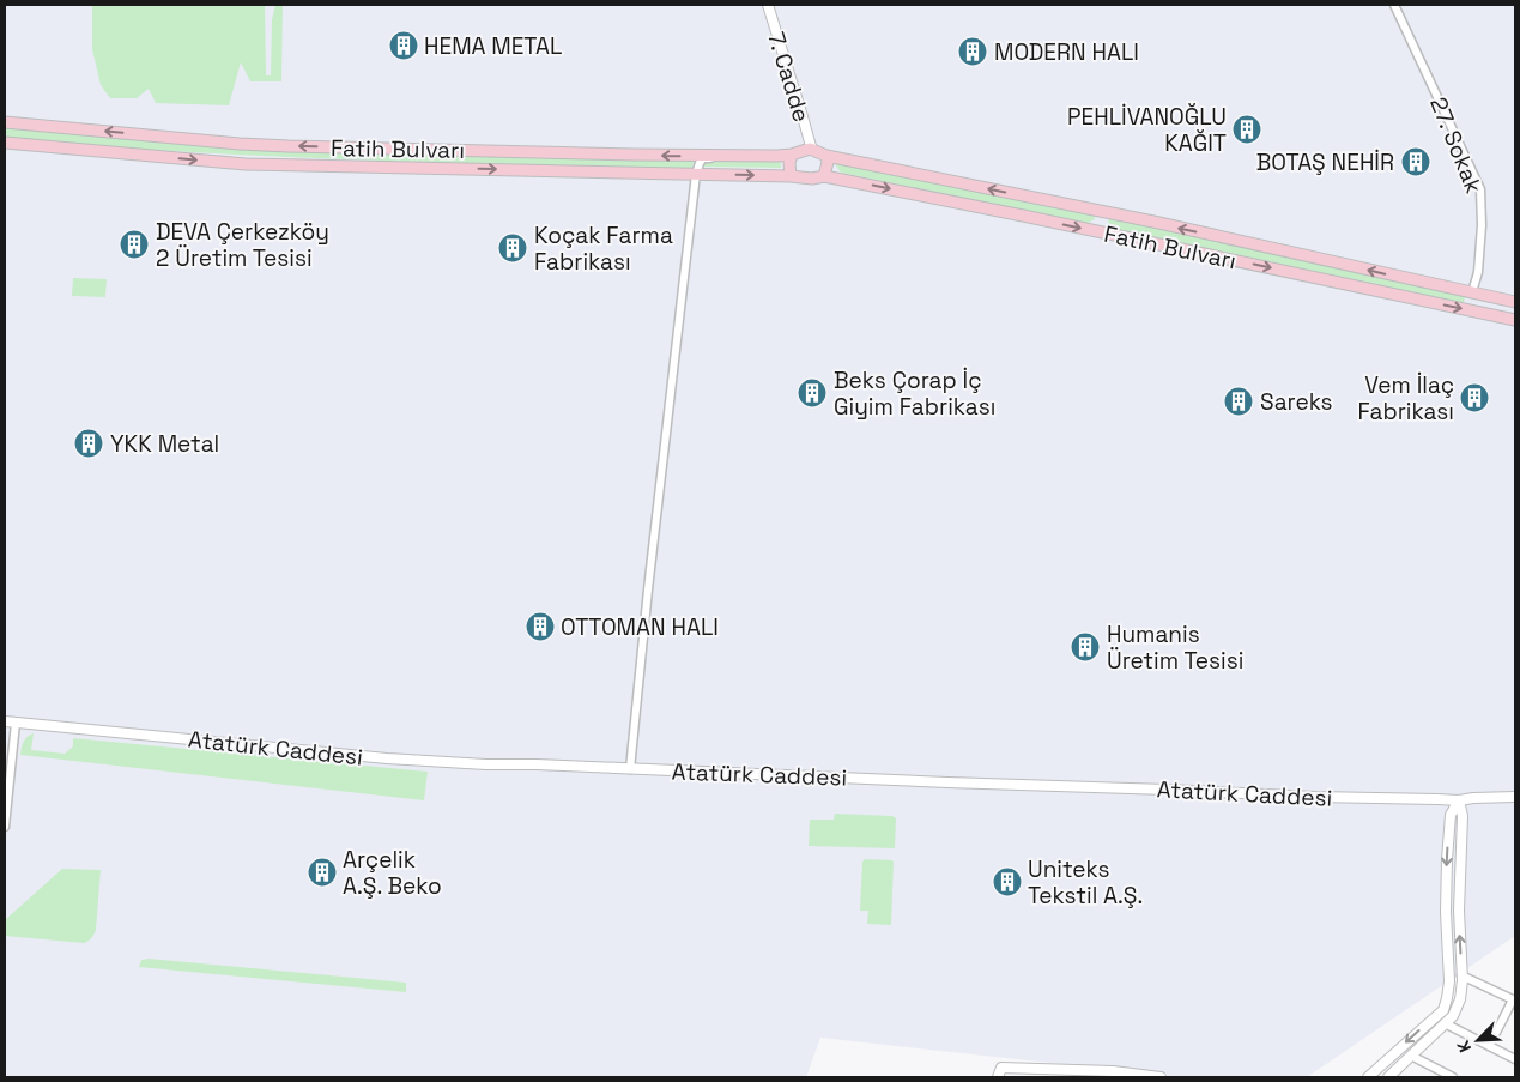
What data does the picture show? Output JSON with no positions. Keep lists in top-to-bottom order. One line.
{"streets":{"main road":["Fatih Bulvarı"],"street":["7. Cadde","27. Sokak","Atatürk Caddesi"]},"crossings":[["7. Cadde","Fatih Bulvarı"],["27. Sokak","Fatih Bulvarı"]],"places":{"building":["HEMA METAL","MODERN HALI","PEHLİVANOĞLU KAĞIT","BOTAŞ NEHİR","DEVA Çerkezköy 2 Üretim Tesisi","Koçak Farma Fabrikası","Beks Çorap İç Giyim Fabrikası","Vem İlaç Fabrikası","Sareks","YKK Metal","OTTOMAN HALI","Humanis Üretim Tesisi","Arçelik A.Ş. Beko","Uniteks Tekstil A.Ş."]},"north":"bottom left"}
